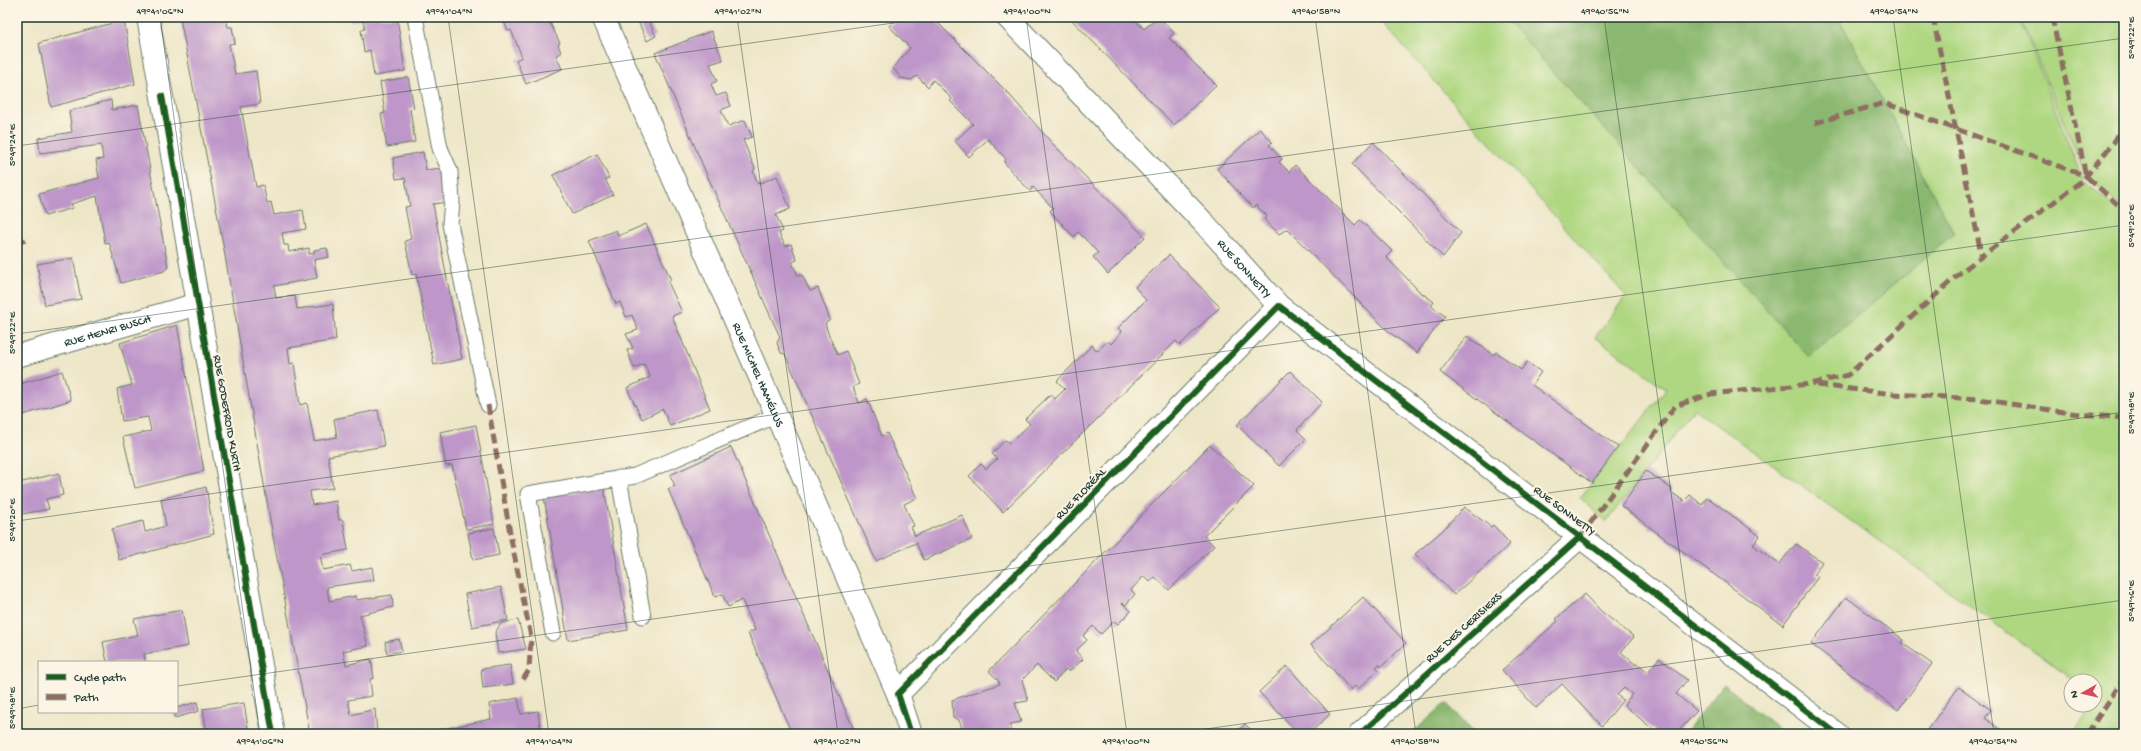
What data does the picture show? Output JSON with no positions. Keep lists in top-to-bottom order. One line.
{"streets":{"street":["RUE SONNETTY","RUE HENRI BUSCH","RUE MICHEL HAMÉLIUS","RUE GODEFROID KURTH","RUE FLORÉAL","RUE DES CERISIERS"]},"crossings":[["RUE SONNETTY","RUE FLORÉAL"],["RUE SONNETTY","RUE DES CERISIERS"],["RUE HENRI BUSCH","RUE GODEFROID KURTH"],["RUE MICHEL HAMÉLIUS","RUE FLORÉAL"]],"legend":["Cycle path","Path"],"north":"left","coordinates":["49°41'06\"N","49°41'04\"N","49°41'02\"N","49°41'00\"N","49°40'58\"N","49°40'56\"N","49°40'54\"N","5°49'22\"E","5°49'24\"E","5°49'20\"E","5°49'18\"E","5°49'16\"E"]}
